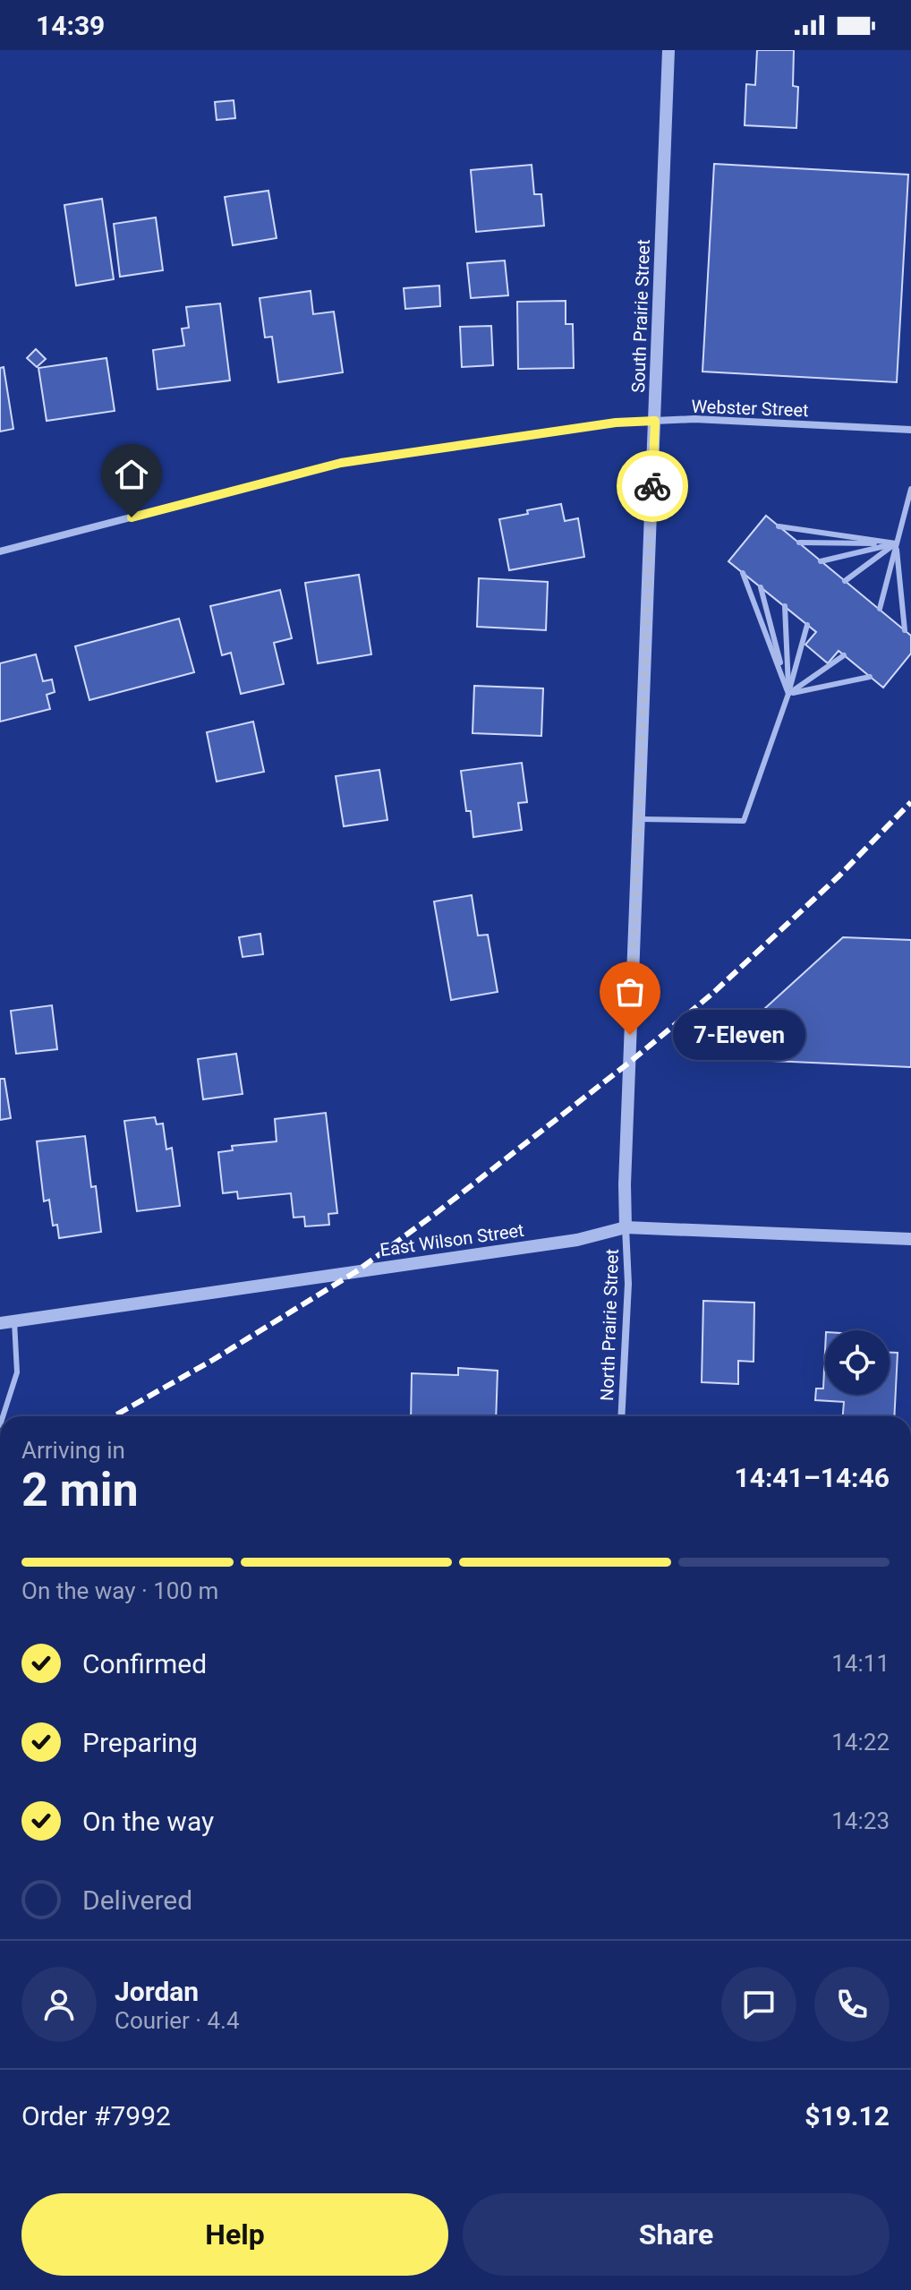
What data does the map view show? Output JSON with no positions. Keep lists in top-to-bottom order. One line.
{"streets":{"street":["South Prairie Street","Webster Street","East Wilson Street","North Prairie Street"]},"crossings":[["South Prairie Street","Webster Street"],["South Prairie Street","East Wilson Street"],["South Prairie Street","North Prairie Street"],["East Wilson Street","North Prairie Street"]],"places":["7-Eleven"],"page":{"status":"14:39","bubble":"7-Eleven","heading":["2 min","Arriving in","14:41–14:46"],"panel":["Jordan","Courier · 4.4","Order #7992","$19.12"],"bar":"On the way · 100 m","list":[["Confirmed","14:11"],["Preparing","14:22"],["On the way","14:23"],"Delivered"],"buttons":["Help","Share"]}}
